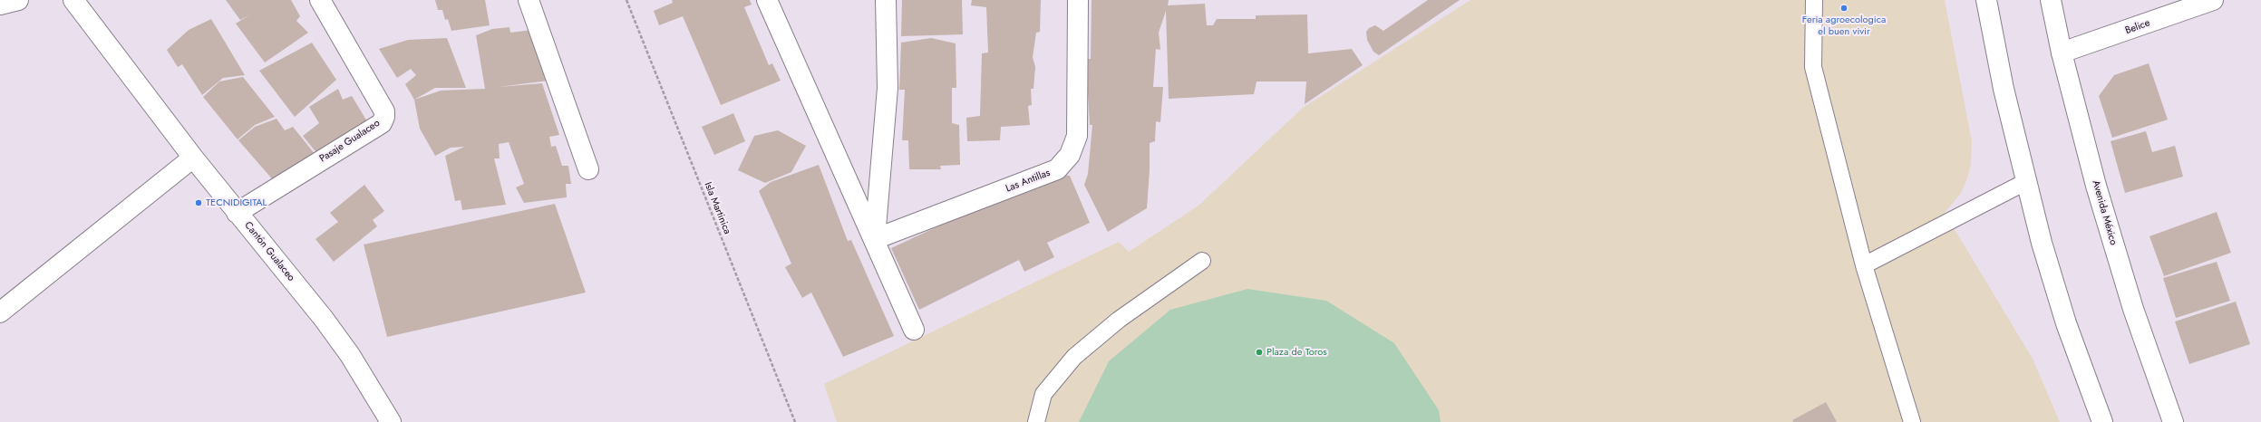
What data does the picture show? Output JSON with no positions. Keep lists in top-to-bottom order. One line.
{"streets":{"street":["Belice","Pasaje Gualaceo","Las Antillas","Avenida México","Cantón Gualaceo"],"path":["Isla Martinica"]},"crossings":[["Belice","Avenida México"],["Pasaje Gualaceo","Cantón Gualaceo"]],"places":["Feria agroecologica el buen vivir","TECNIDIGITAL","Plaza de Toros"]}
